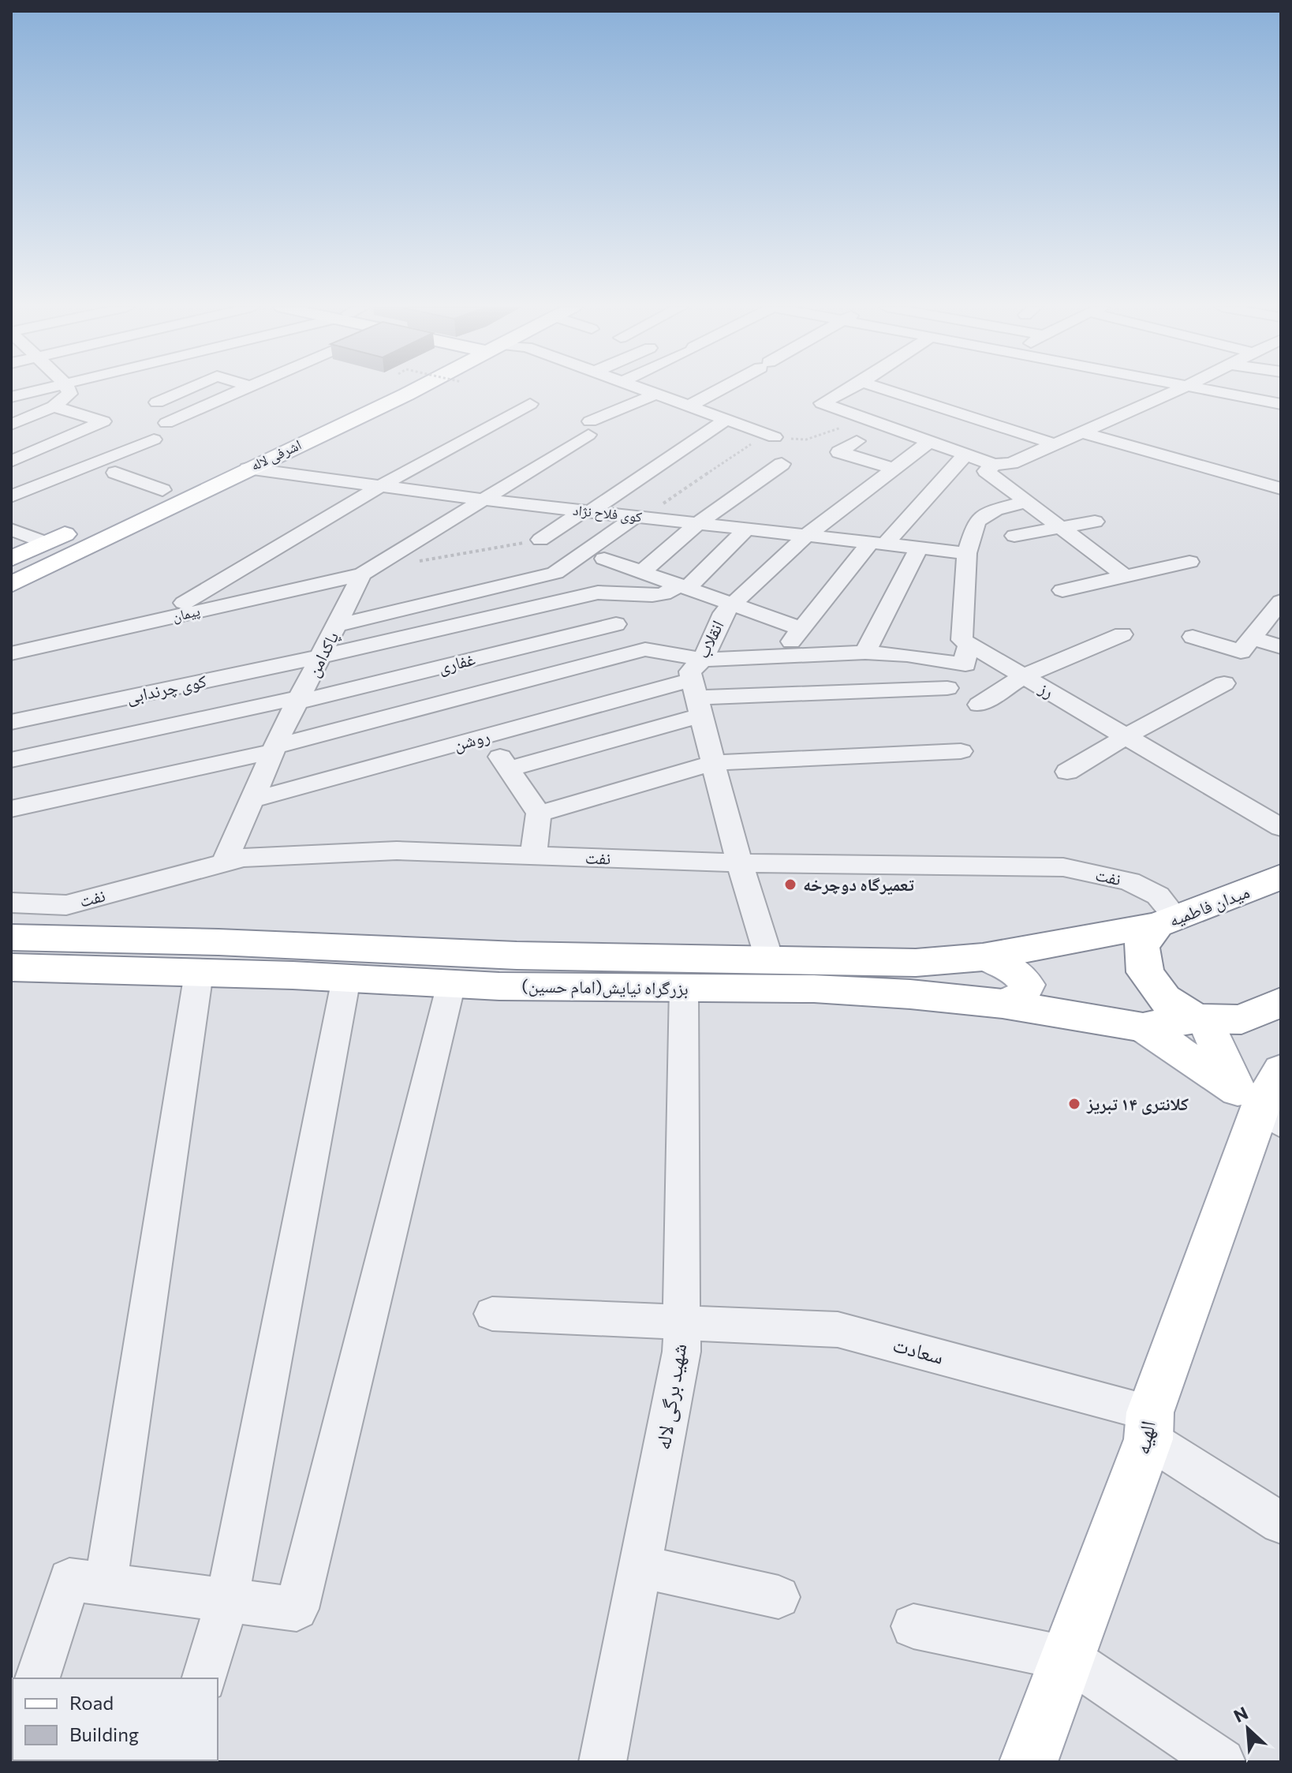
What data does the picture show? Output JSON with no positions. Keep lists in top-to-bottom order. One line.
{"streets":{"highway":["میدان فاطمیه","بزرگراه نیایش(امام حسین)"],"main road":["اشرفی لاله","الهیه"],"street":["کوی فلاح نژاد","پیمان","انقلاب","پاکدامن","غفاری","کوی چرندابی","رز","روشن","نفت","سعادت","شهید برگی لاله"]},"crossings":[["اشرفی لاله","کوی فلاح نژاد"],["کوی فلاح نژاد","انقلاب"],["کوی فلاح نژاد","رز"],["پیمان","پاکدامن"],["انقلاب","روشن"],["پاکدامن","غفاری"],["پاکدامن","کوی چرندابی"],["پاکدامن","روشن"],["پاکدامن","نفت"],["نفت","میدان فاطمیه"],["نفت","بزرگراه نیایش(امام حسین)"],["میدان فاطمیه","بزرگراه نیایش(امام حسین)"],["بزرگراه نیایش(امام حسین)","شهید برگی لاله"],["سعادت","شهید برگی لاله"],["سعادت","الهیه"]],"places":["تعمیرگاه دوچرخه","کلانتری ۱۴ تبریز"],"legend":["Road","Building"],"north":"top left"}
